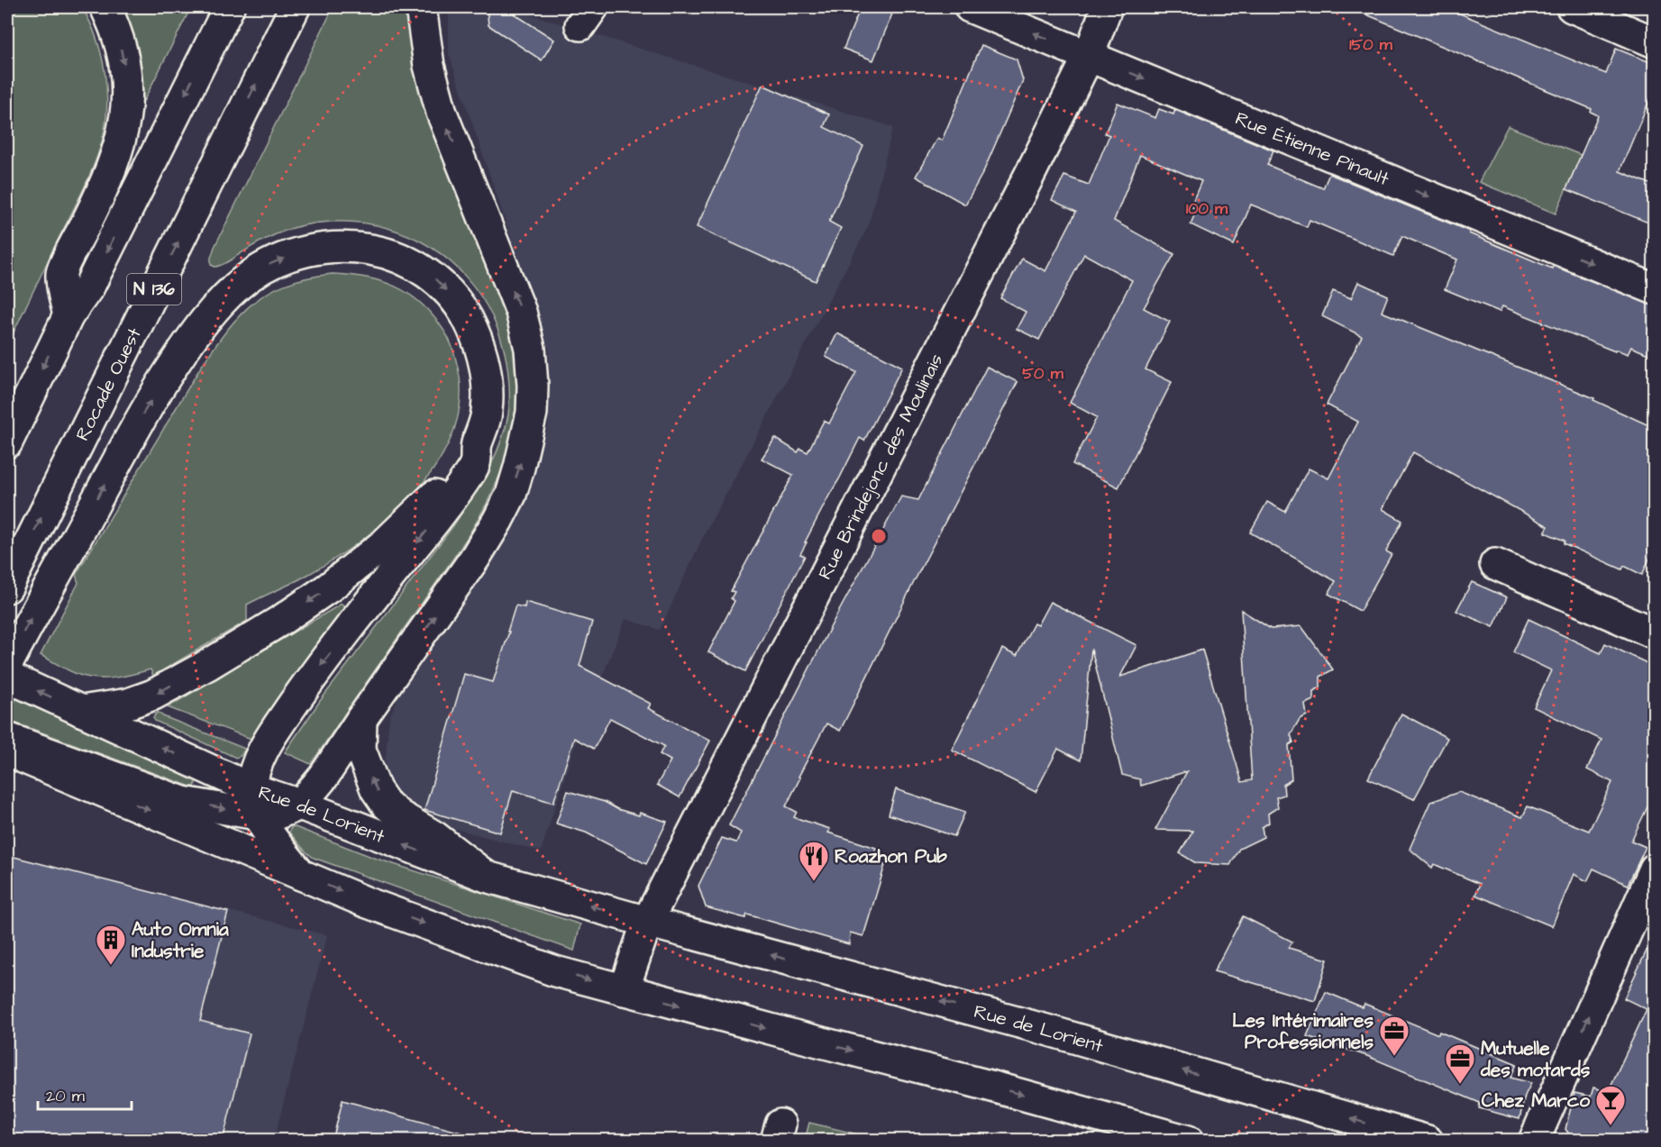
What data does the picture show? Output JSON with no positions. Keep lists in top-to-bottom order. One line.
{"streets":{"main road":["Rue Étienne Pinault","N 136","Rocade Ouest","Rue Brindejonc des Moulinais","Rue de Lorient"]},"crossings":[["Rue Étienne Pinault","Rue Brindejonc des Moulinais"],["Rue Brindejonc des Moulinais","Rue de Lorient"]],"places":{"restaurant":["Roazhon Pub"],"building":["Auto Omnia Industrie"],"office":["Les Intérimaires Professionnels","Mutuelle des motards"],"bar":["Chez Marco"]},"scale_bar":"20 m","rings":["150 m","100 m","50 m"]}
